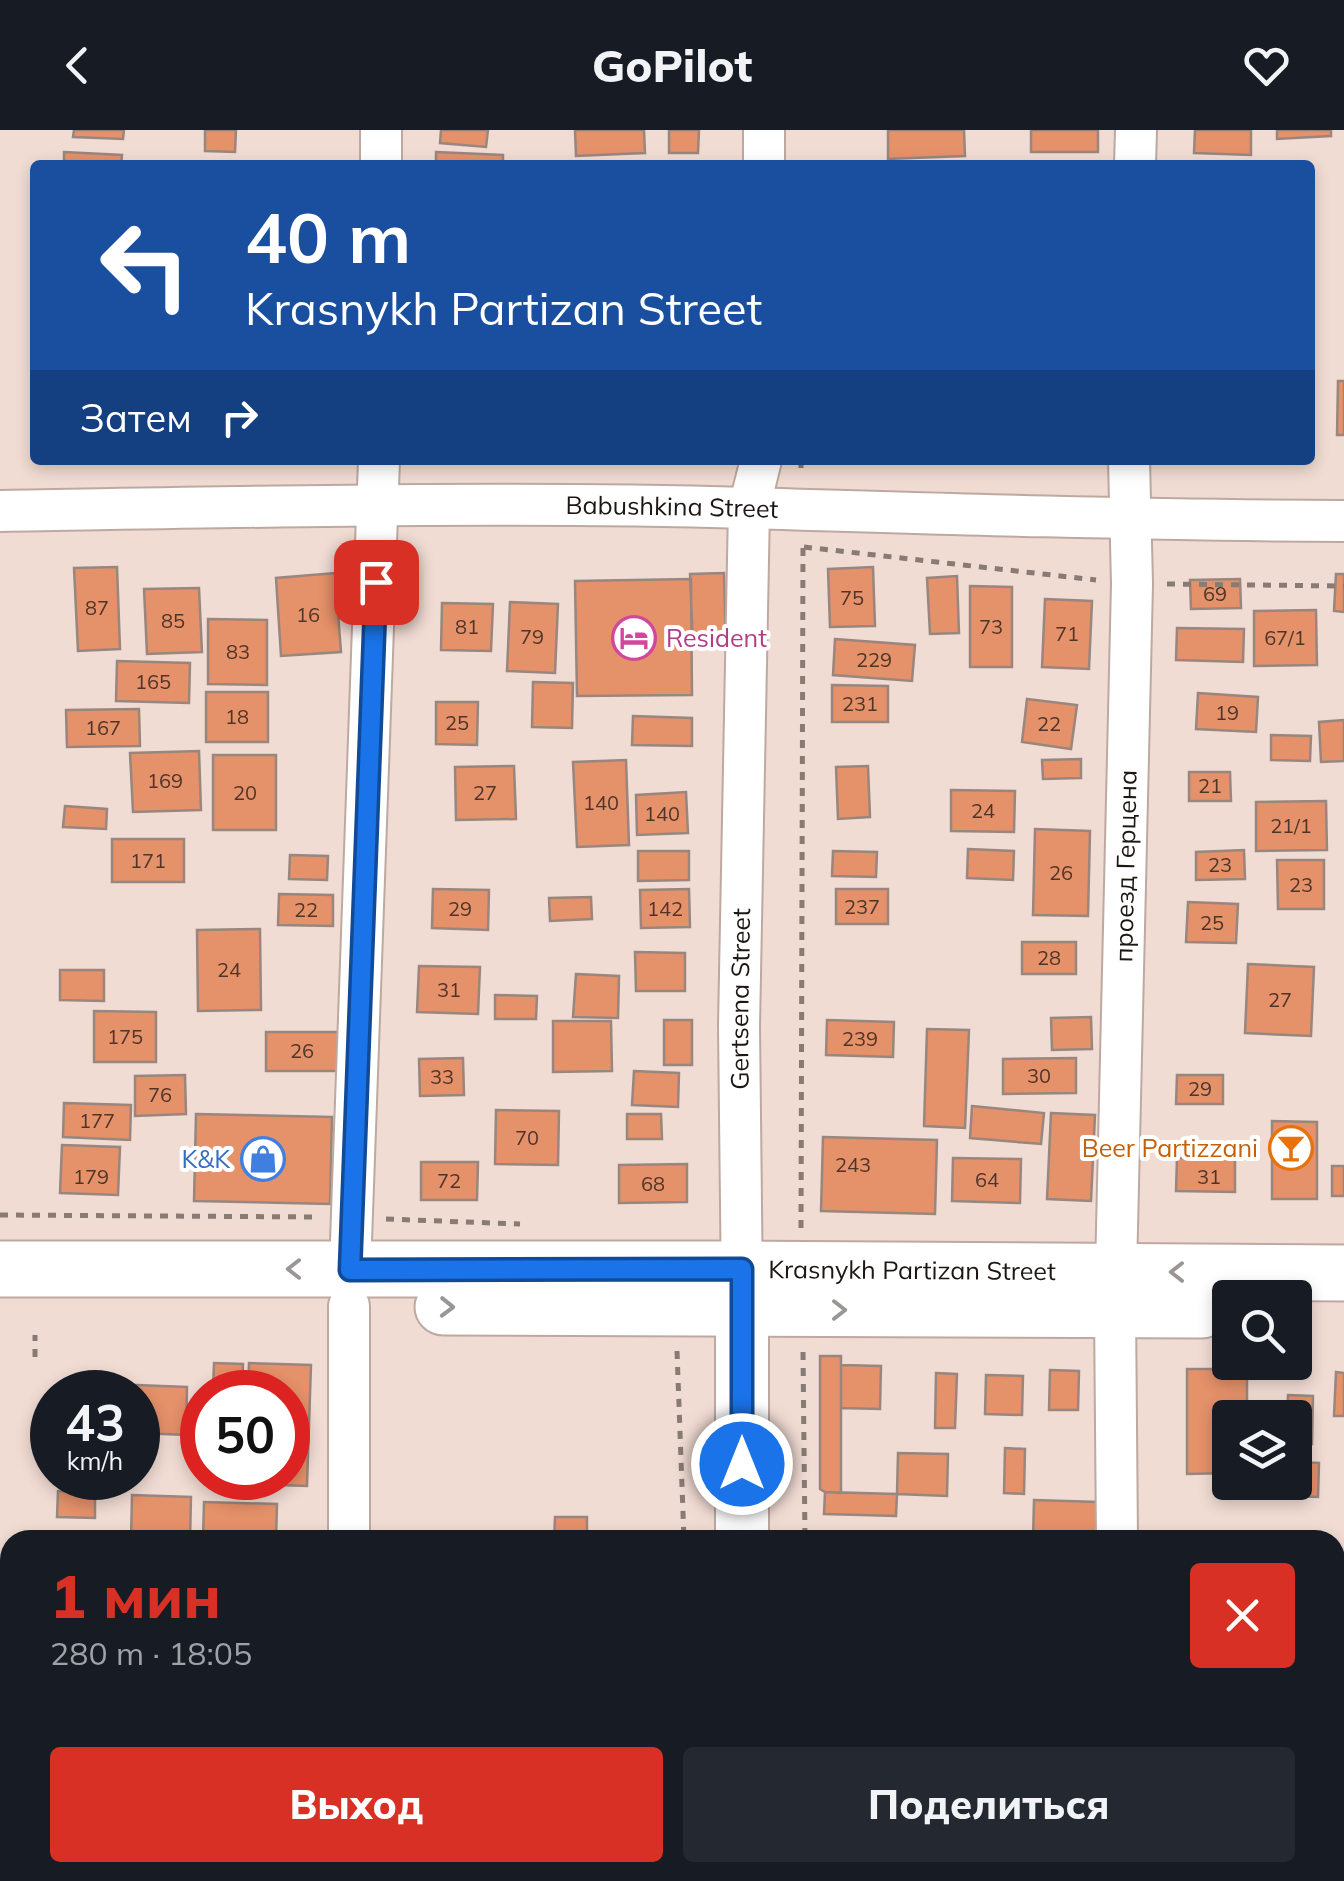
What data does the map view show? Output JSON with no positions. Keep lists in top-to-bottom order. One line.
{"streets":{"highway":["Krasnykh Partizan Street"],"main road":["Gertsena Street"],"street":["Babushkina Street","проезд Герцена"]},"crossings":[["Babushkina Street","проезд Герцена"],["Babushkina Street","Gertsena Street"],["проезд Герцена","Krasnykh Partizan Street"],["Gertsena Street","Krasnykh Partizan Street"]],"places":{"hotel":["Resident"],"bar":["Beer Partizzani"],"shop":["K&K"]},"house_numbers":["69","75","87","16","85","81","73","71","79","67/1","83","229","165","231","19","18","25","22","167","169","21","20","27","140","24","140","21/1","171","23","26","23","237","29","142","22","25","28","24","31","27","175","239","26","30","33","29","76","177","70","243","179","31","64","72","68"],"page":{"header":"GoPilot","turn":["40 m","Krasnykh Partizan Street"],"then":"Затем","speed":"43 km/h","limit":"50","heading":["1 мин","280 m · 18:05"],"buttons":["Выход","Поделиться"]}}
